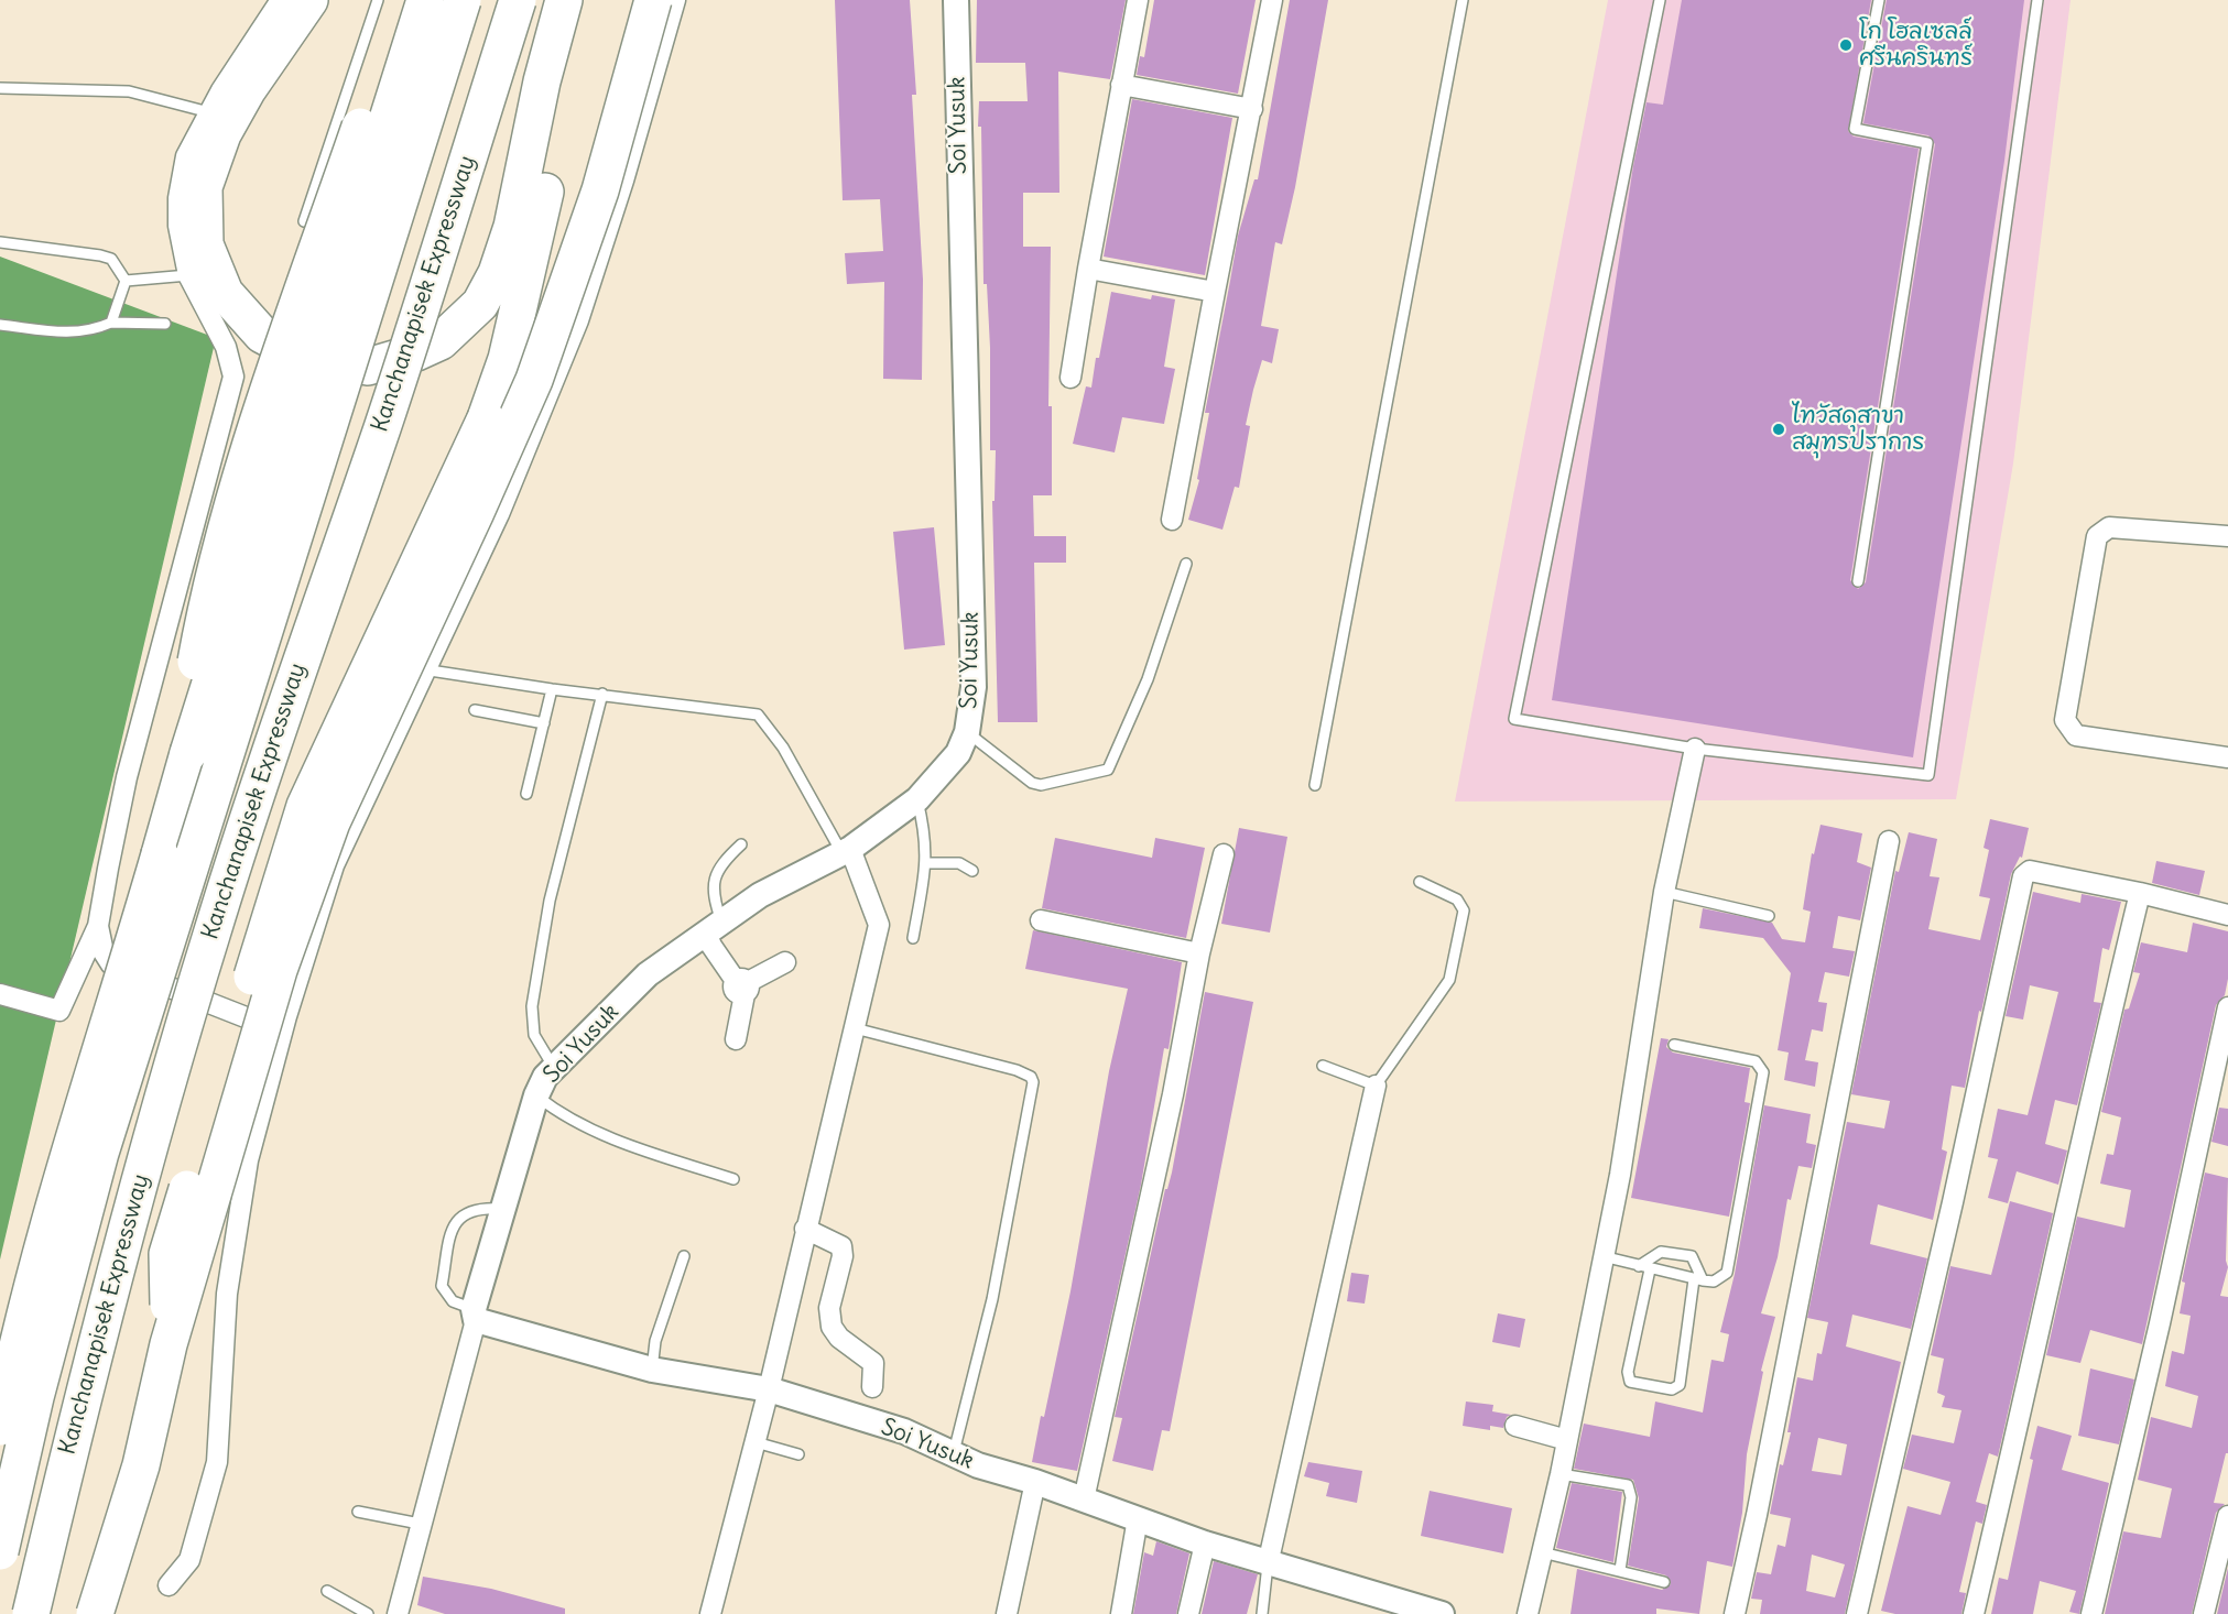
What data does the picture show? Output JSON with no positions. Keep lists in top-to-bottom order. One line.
{"streets":{"highway":["Kanchanapisek Expressway"],"street":["Soi Yusuk"]},"places":["โก โฮลเซลล์ ศรีนครินทร์","ไทวัสดุสาขา สมุทรปราการ"]}
